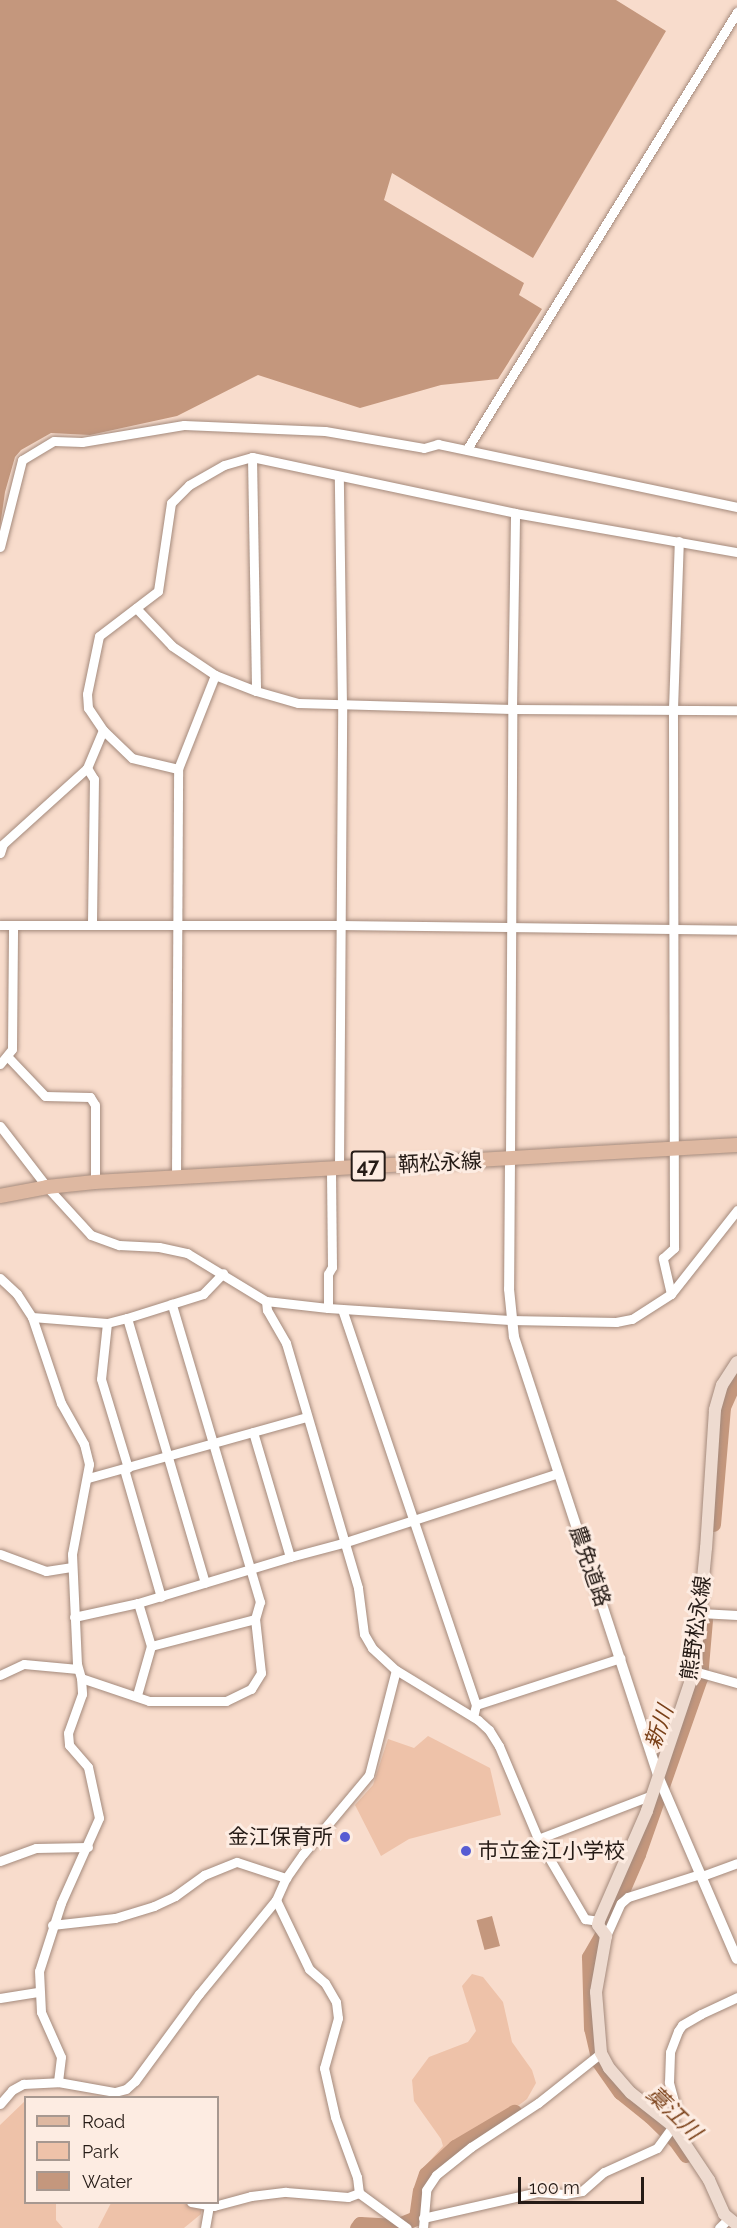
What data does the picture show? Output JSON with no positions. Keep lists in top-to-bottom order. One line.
{"streets":{"main road":["鞆松永線","47","熊野松永線"],"street":["農免道路"]},"crossings":[["鞆松永線","農免道路"],["農免道路","熊野松永線"]],"water":["新川","藁江川"],"places":["金江保育所","市立金江小学校"],"legend":["Road","Park","Water"],"scale_bar":"100 m"}
